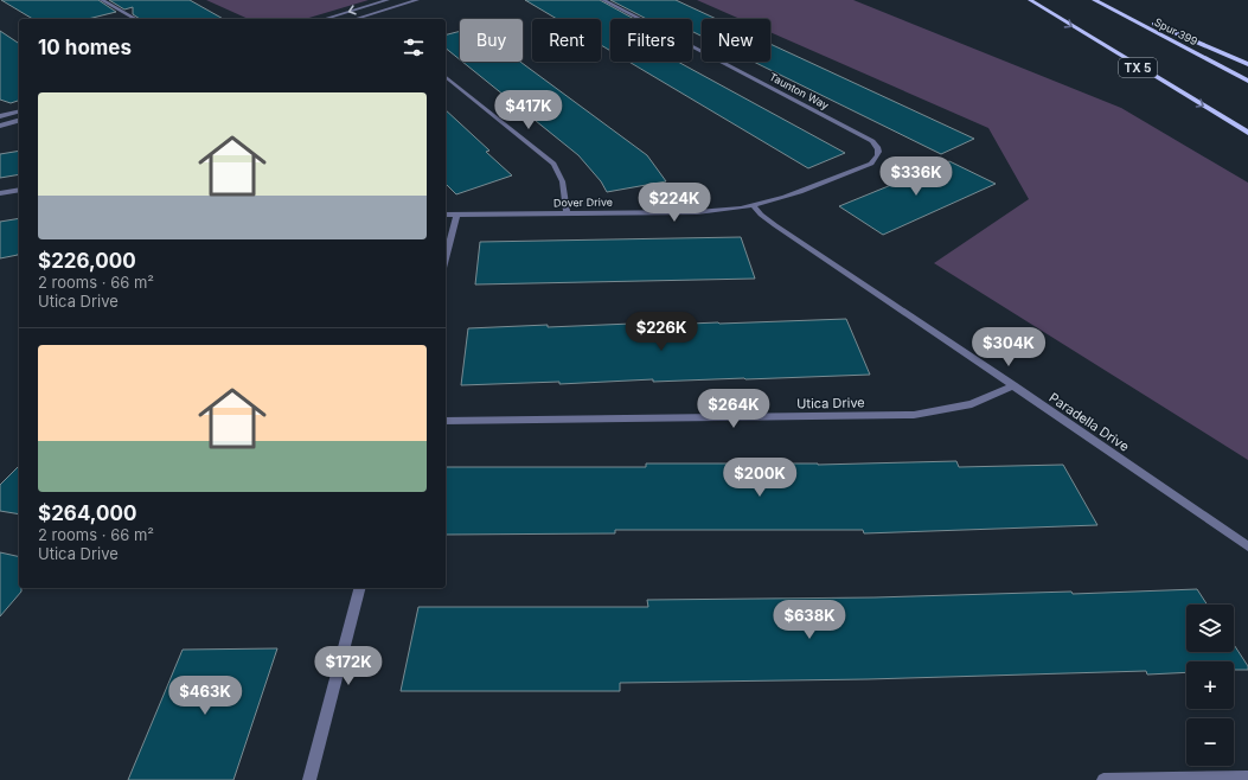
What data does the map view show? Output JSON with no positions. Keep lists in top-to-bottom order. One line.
{"streets":{"main road":["Spur 399","TX 5"],"street":["Taunton Way","Dover Drive","Utica Drive","Paradella Drive"]},"crossings":[["Taunton Way","Dover Drive"],["Dover Drive","Paradella Drive"],["Utica Drive","Paradella Drive"]],"page":{"chip":["Buy","Rent","Filters","New"],"heading":"10 homes","list":[{"name":"$226,000","note":"2 rooms · 66 m² · Utica Drive"},{"name":"$264,000","note":"2 rooms · 66 m² · Utica Drive"}],"price":["$417K","$336K","$224K","$226K","$304K","$264K","$200K","$638K","$172K","$463K"],"map_buttons":["+","−"]}}
